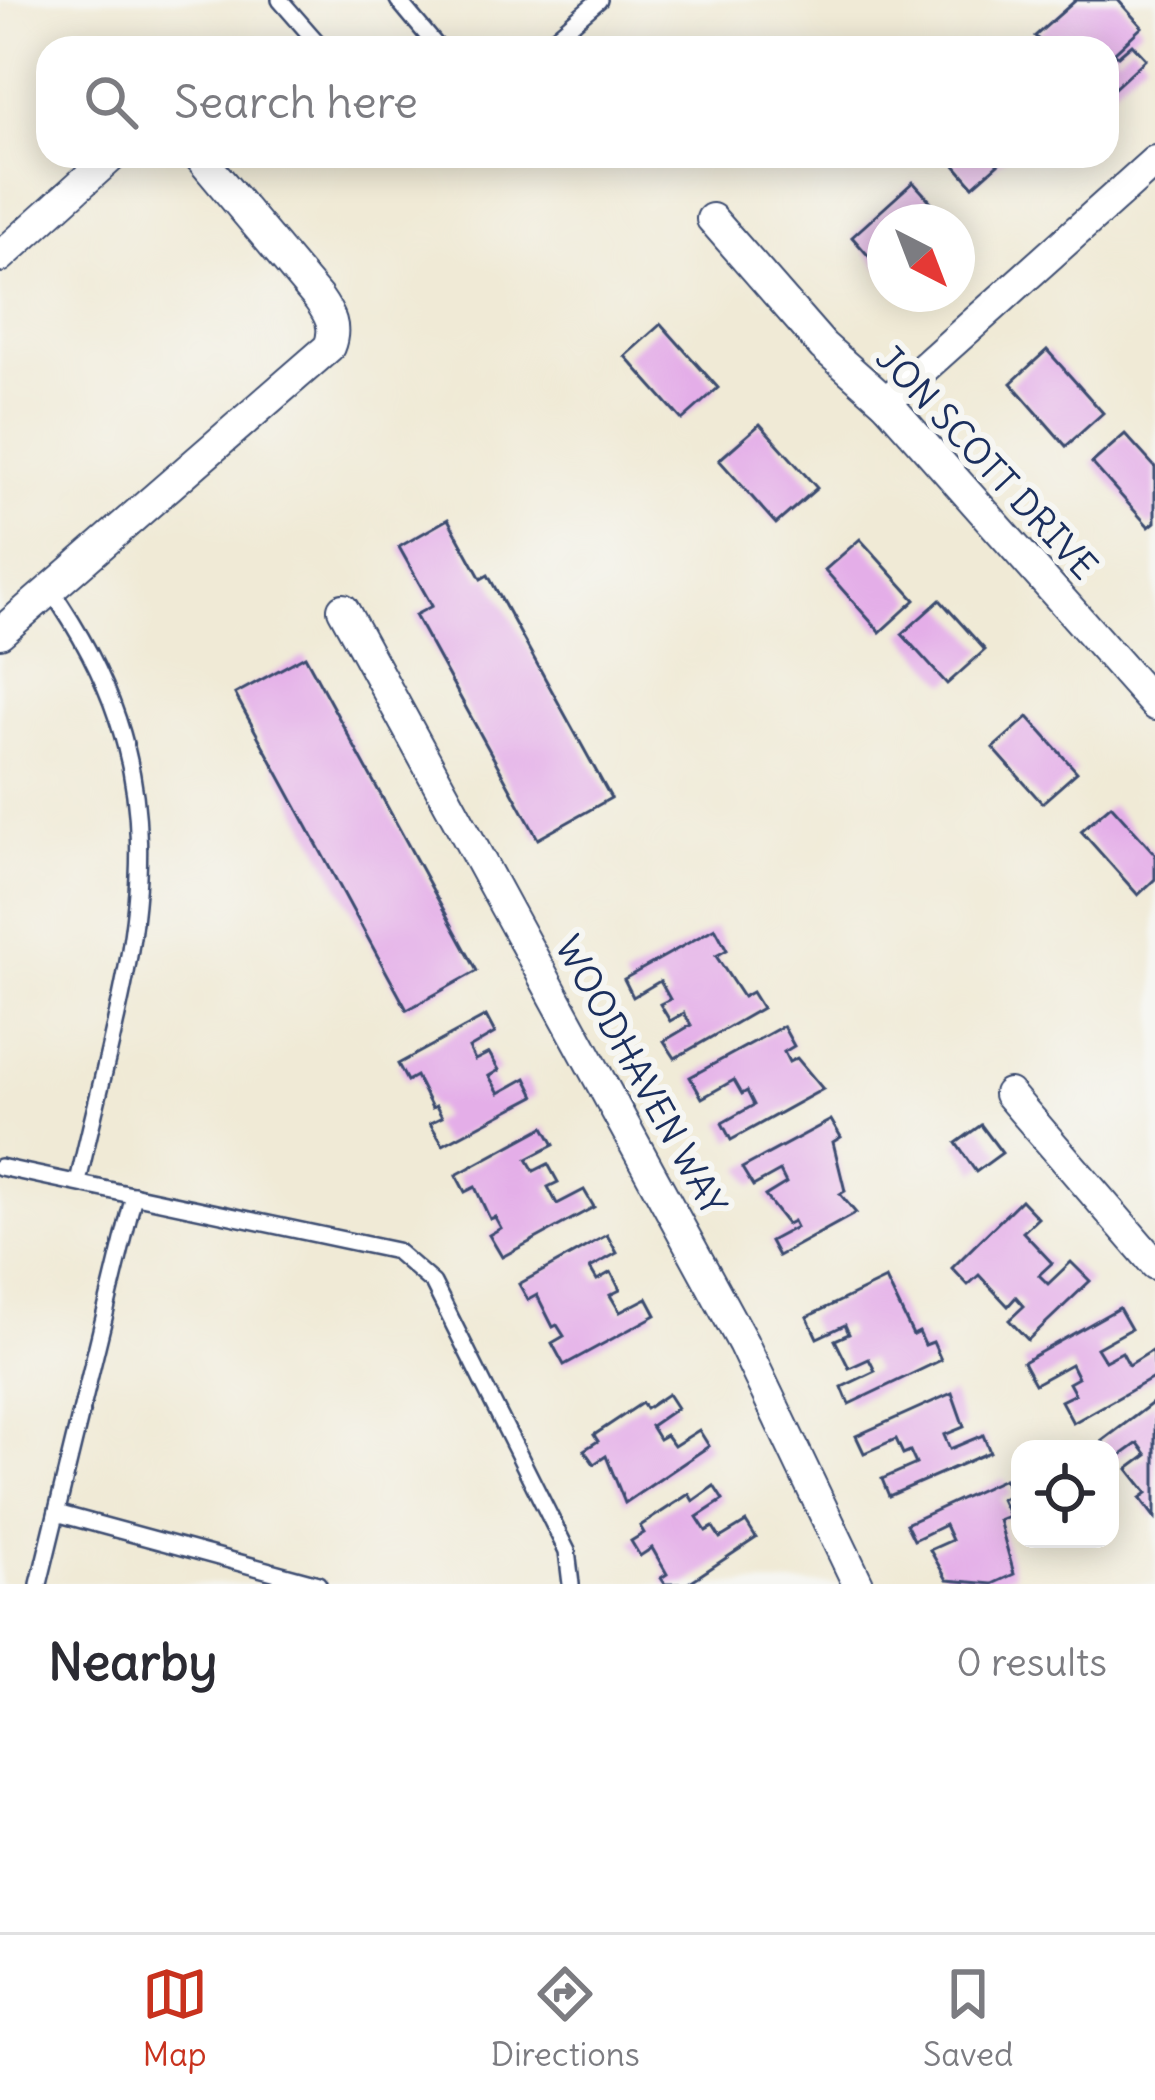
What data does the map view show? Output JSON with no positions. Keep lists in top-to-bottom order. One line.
{"streets":{"street":["JON SCOTT DRIVE","WOODHAVEN WAY"]},"north":"bottom right","page":{"search":"Search here","heading":["Nearby","0 results"],"nav":["Map","Directions","Saved"]}}
